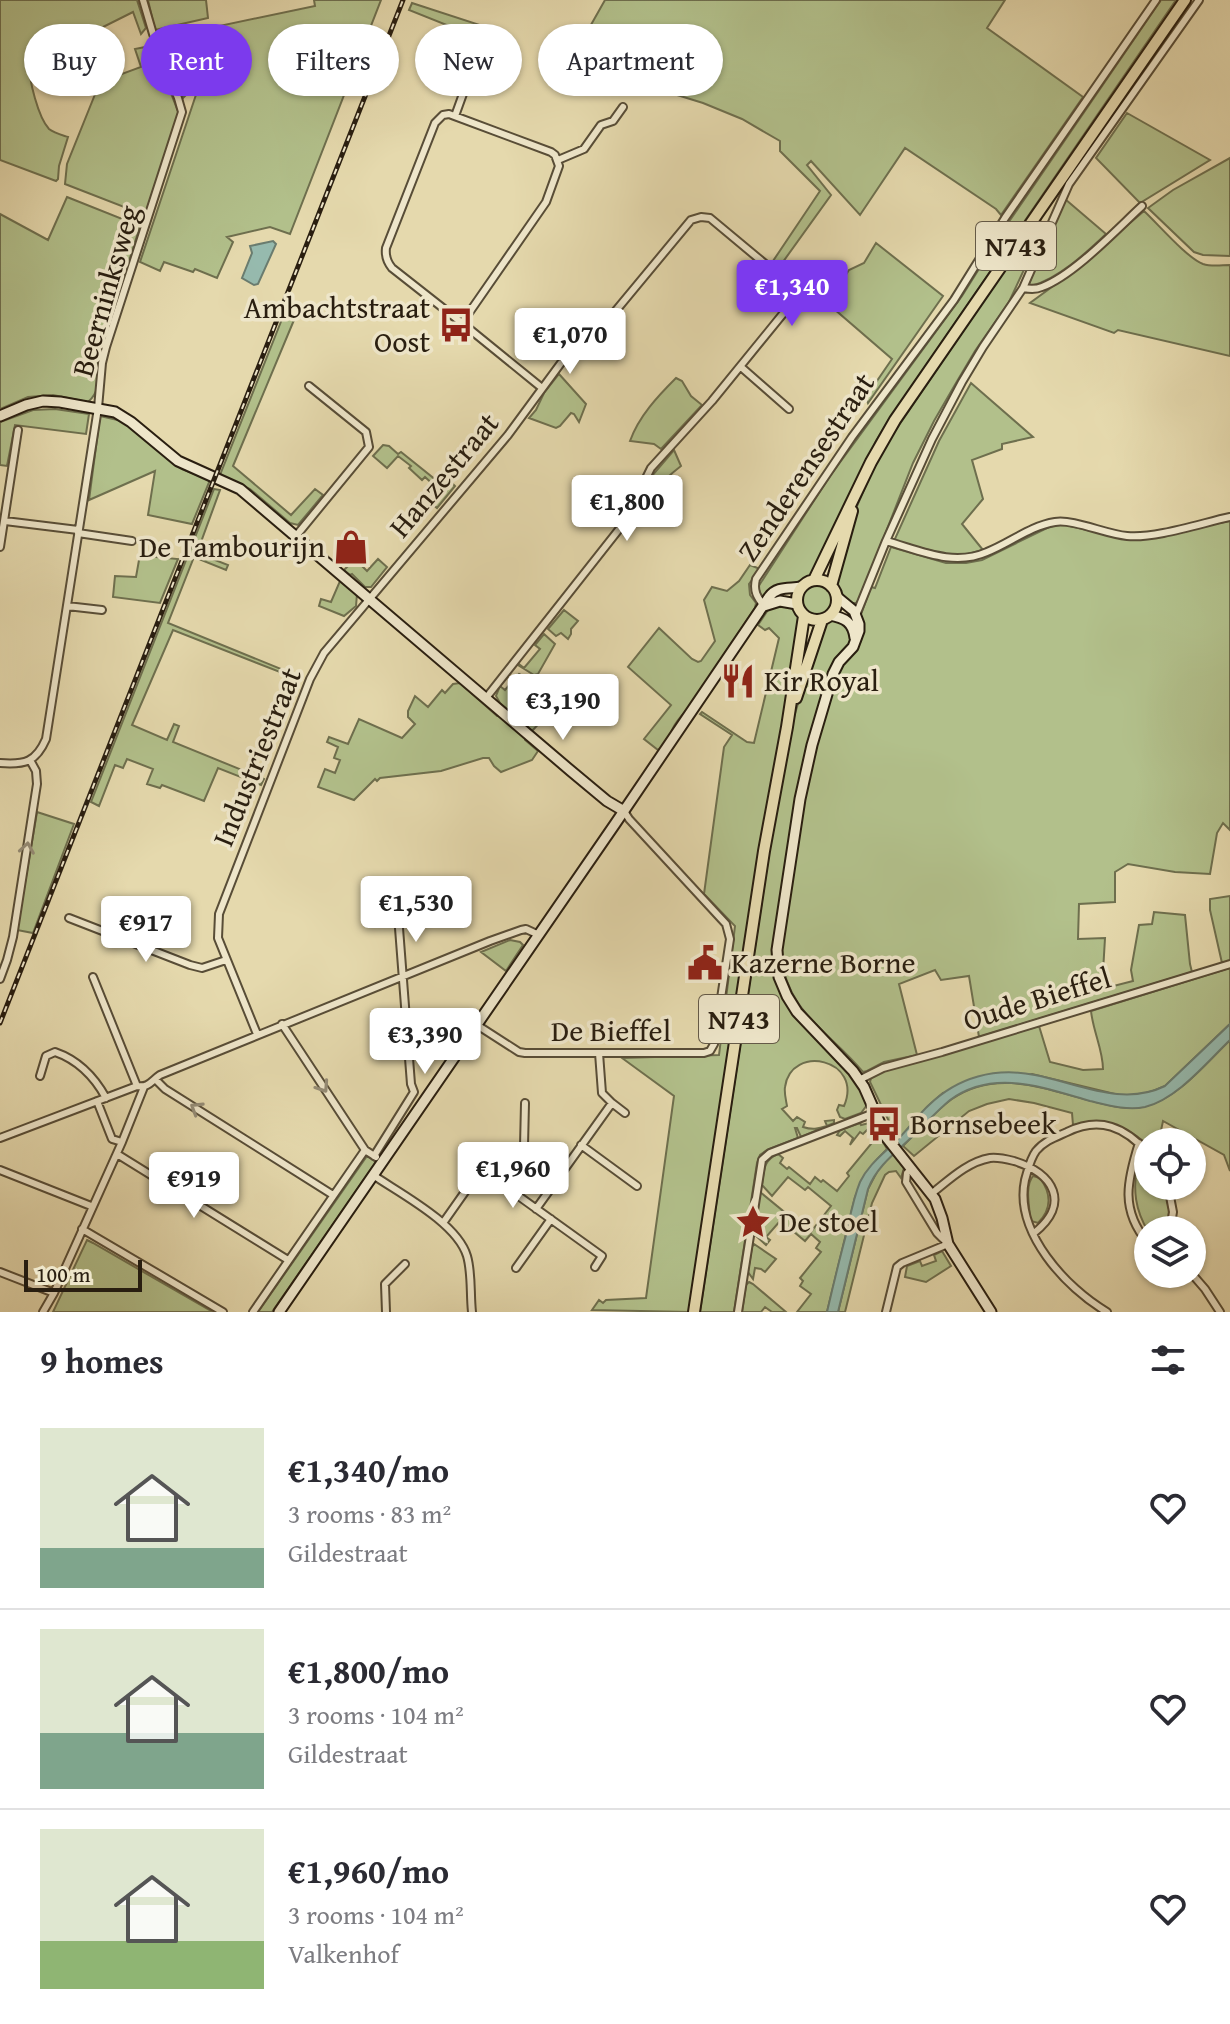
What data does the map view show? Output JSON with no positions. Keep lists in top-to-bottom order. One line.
{"streets":{"main road":["N743","Zenderensestraat"],"street":["Beerninksweg","Hanzestraat","Industriestraat","Oude Bieffel","De Bieffel"]},"crossings":[["N743","Zenderensestraat"],["Hanzestraat","Industriestraat"]],"places":{"bus stop":["Ambachtstraat Oost","Bornsebeek"],"shop":["De Tambourijn"],"restaurant":["Kir Royal"],"public building":["Kazerne Borne"],"place":["De stoel"]},"scale_bar":"100 m","page":{"chip":["Buy","Rent","Filters","New","Apartment"],"price":["€1,340","€1,070","€1,800","€3,190","€1,530","€917","€3,390","€1,960","€919"],"scale":"100 m","heading":"9 homes","list":[{"name":"€1,340/mo","note":"3 rooms · 83 m² · Gildestraat"},{"name":"€1,800/mo","note":"3 rooms · 104 m² · Gildestraat"},{"name":"€1,960/mo","note":"3 rooms · 104 m² · Valkenhof"}]}}
